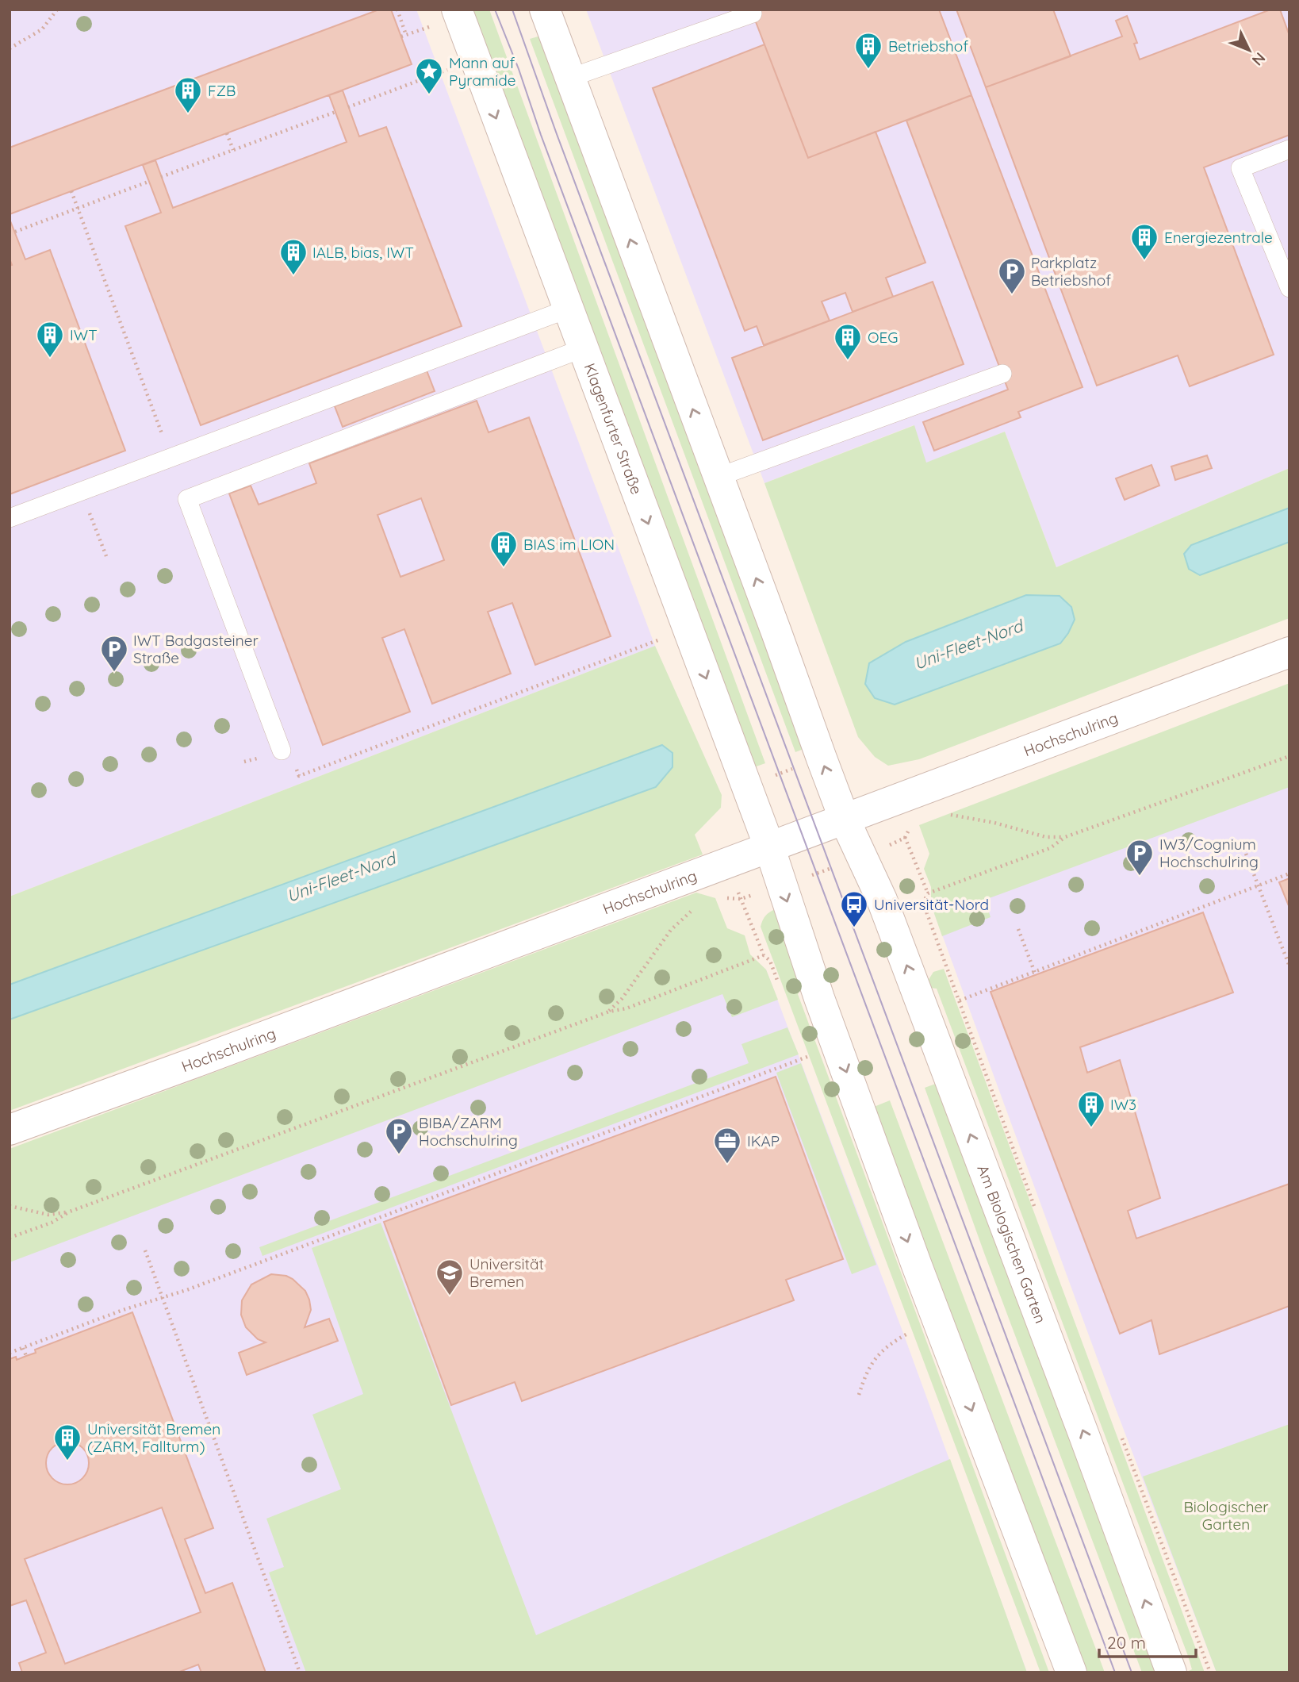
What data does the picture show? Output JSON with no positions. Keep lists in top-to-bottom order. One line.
{"streets":{"street":["Klagenfurter Straße","Hochschulring","Am Biologischen Garten"]},"crossings":[["Klagenfurter Straße","Hochschulring"],["Hochschulring","Am Biologischen Garten"]],"water":["Uni-Fleet-Nord"],"parks":["Biologischer Garten"],"places":{"building":["Betriebshof","FZB","Energiezentrale","IALB, bias, IWT","IWT","OEG","BIAS im LION","IW3","Universität Bremen (ZARM, Fallturm)"],"place":["Mann auf Pyramide"],"parking":["Parkplatz Betriebshof","IWT Badgasteiner Straße","IW3/Cognium Hochschulring","BIBA/ZARM Hochschulring"],"bus stop":["Universität-Nord"],"office":["IKAP"],"school or university":["Universität Bremen"]},"scale_bar":"20 m","north":"bottom right"}
